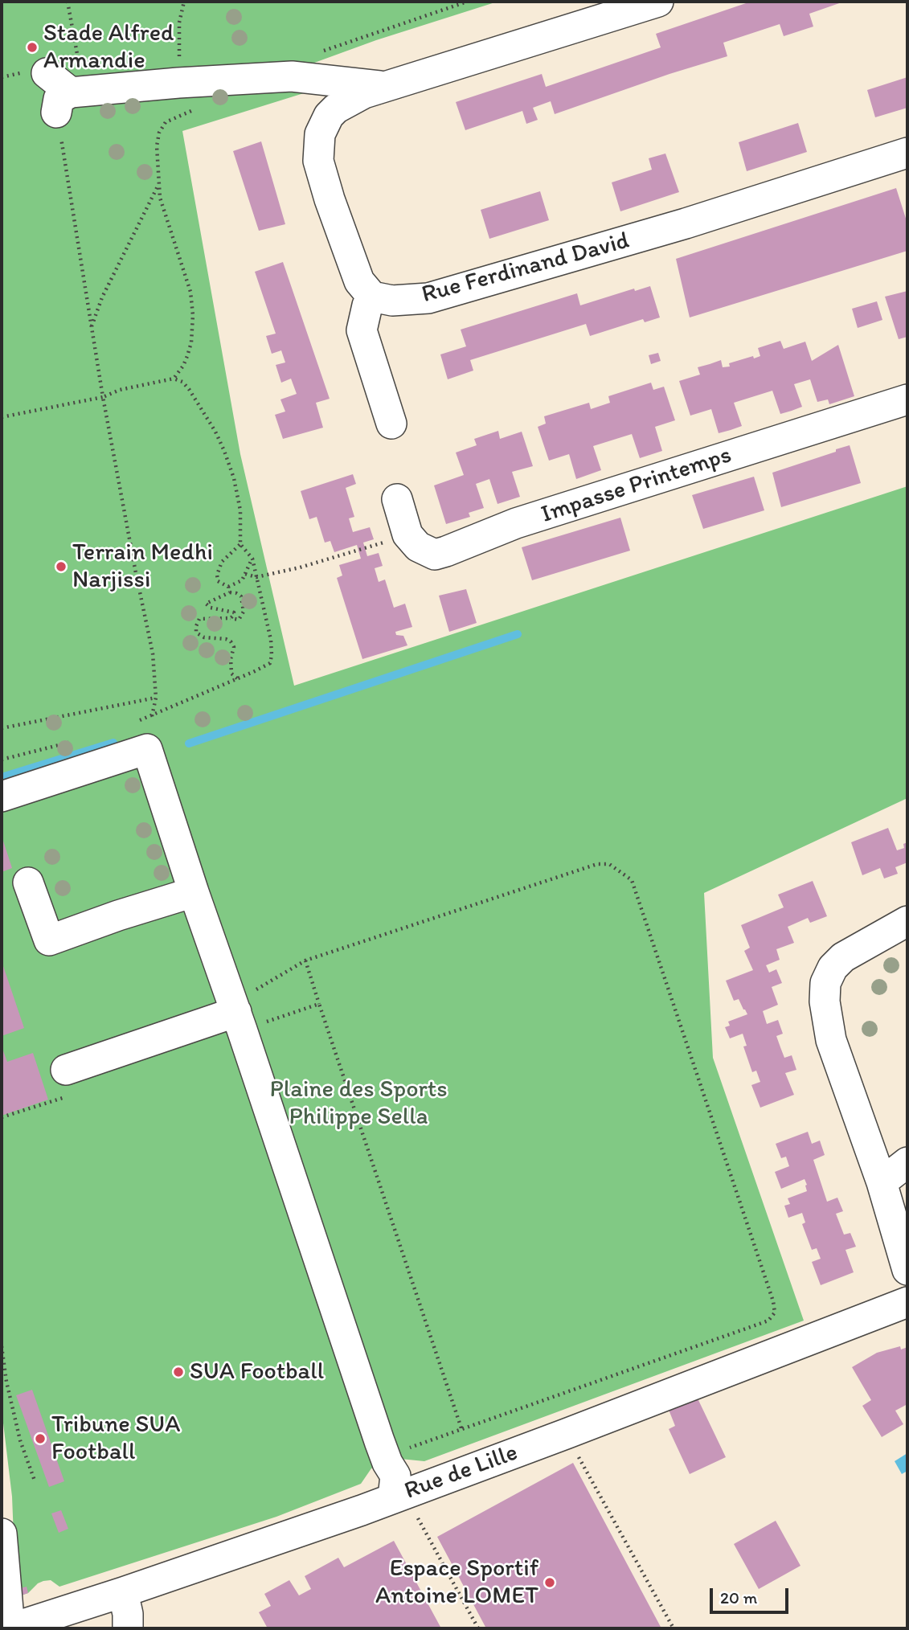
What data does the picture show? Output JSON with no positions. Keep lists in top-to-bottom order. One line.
{"streets":{"street":["Rue Ferdinand David","Impasse Printemps","Rue de Lille"]},"parks":["Plaine des Sports Philippe Sella"],"places":["Stade Alfred Armandie","Terrain Medhi Narjissi","SUA Football","Tribune SUA Football","Espace Sportif Antoine LOMET"],"scale_bar":"20 m"}
